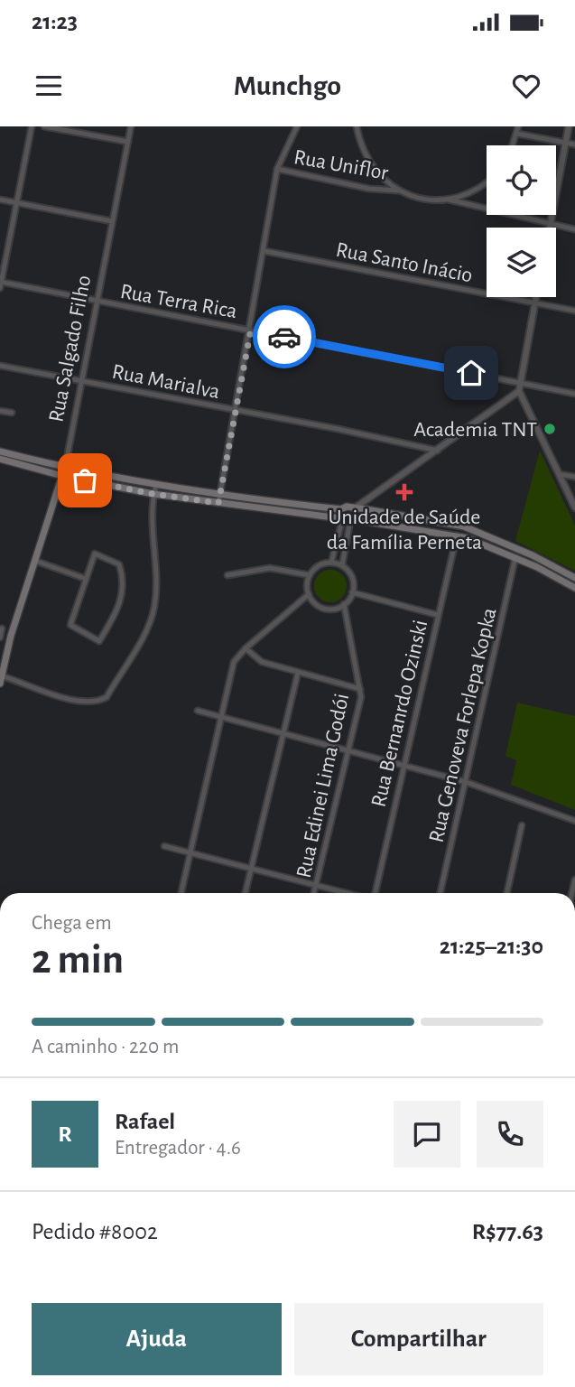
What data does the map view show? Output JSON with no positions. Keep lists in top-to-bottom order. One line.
{"streets":{"main road":["Rua Salgado Filho"],"street":["Rua Uniflor","Rua Santo Inácio","Rua Terra Rica","Rua Marialva","Rua Bernanrdo Ozinski","Rua Genoveva Forlepa Kopka","Rua Edinei Lima Godói"]},"crossings":[["Rua Terra Rica","Rua Salgado Filho"],["Rua Salgado Filho","Rua Marialva"]],"places":{"other":["Academia TNT"],"health":["Unidade de Saúde da Família Perneta"]},"page":{"status":"21:23","header":"Munchgo","heading":["2 min","Chega em","21:25–21:30"],"panel":["Rafael","Entregador · 4.6","Pedido #8002","R$77.63"],"bar":"A caminho · 220 m","round":"R","buttons":["Ajuda","Compartilhar"]}}
